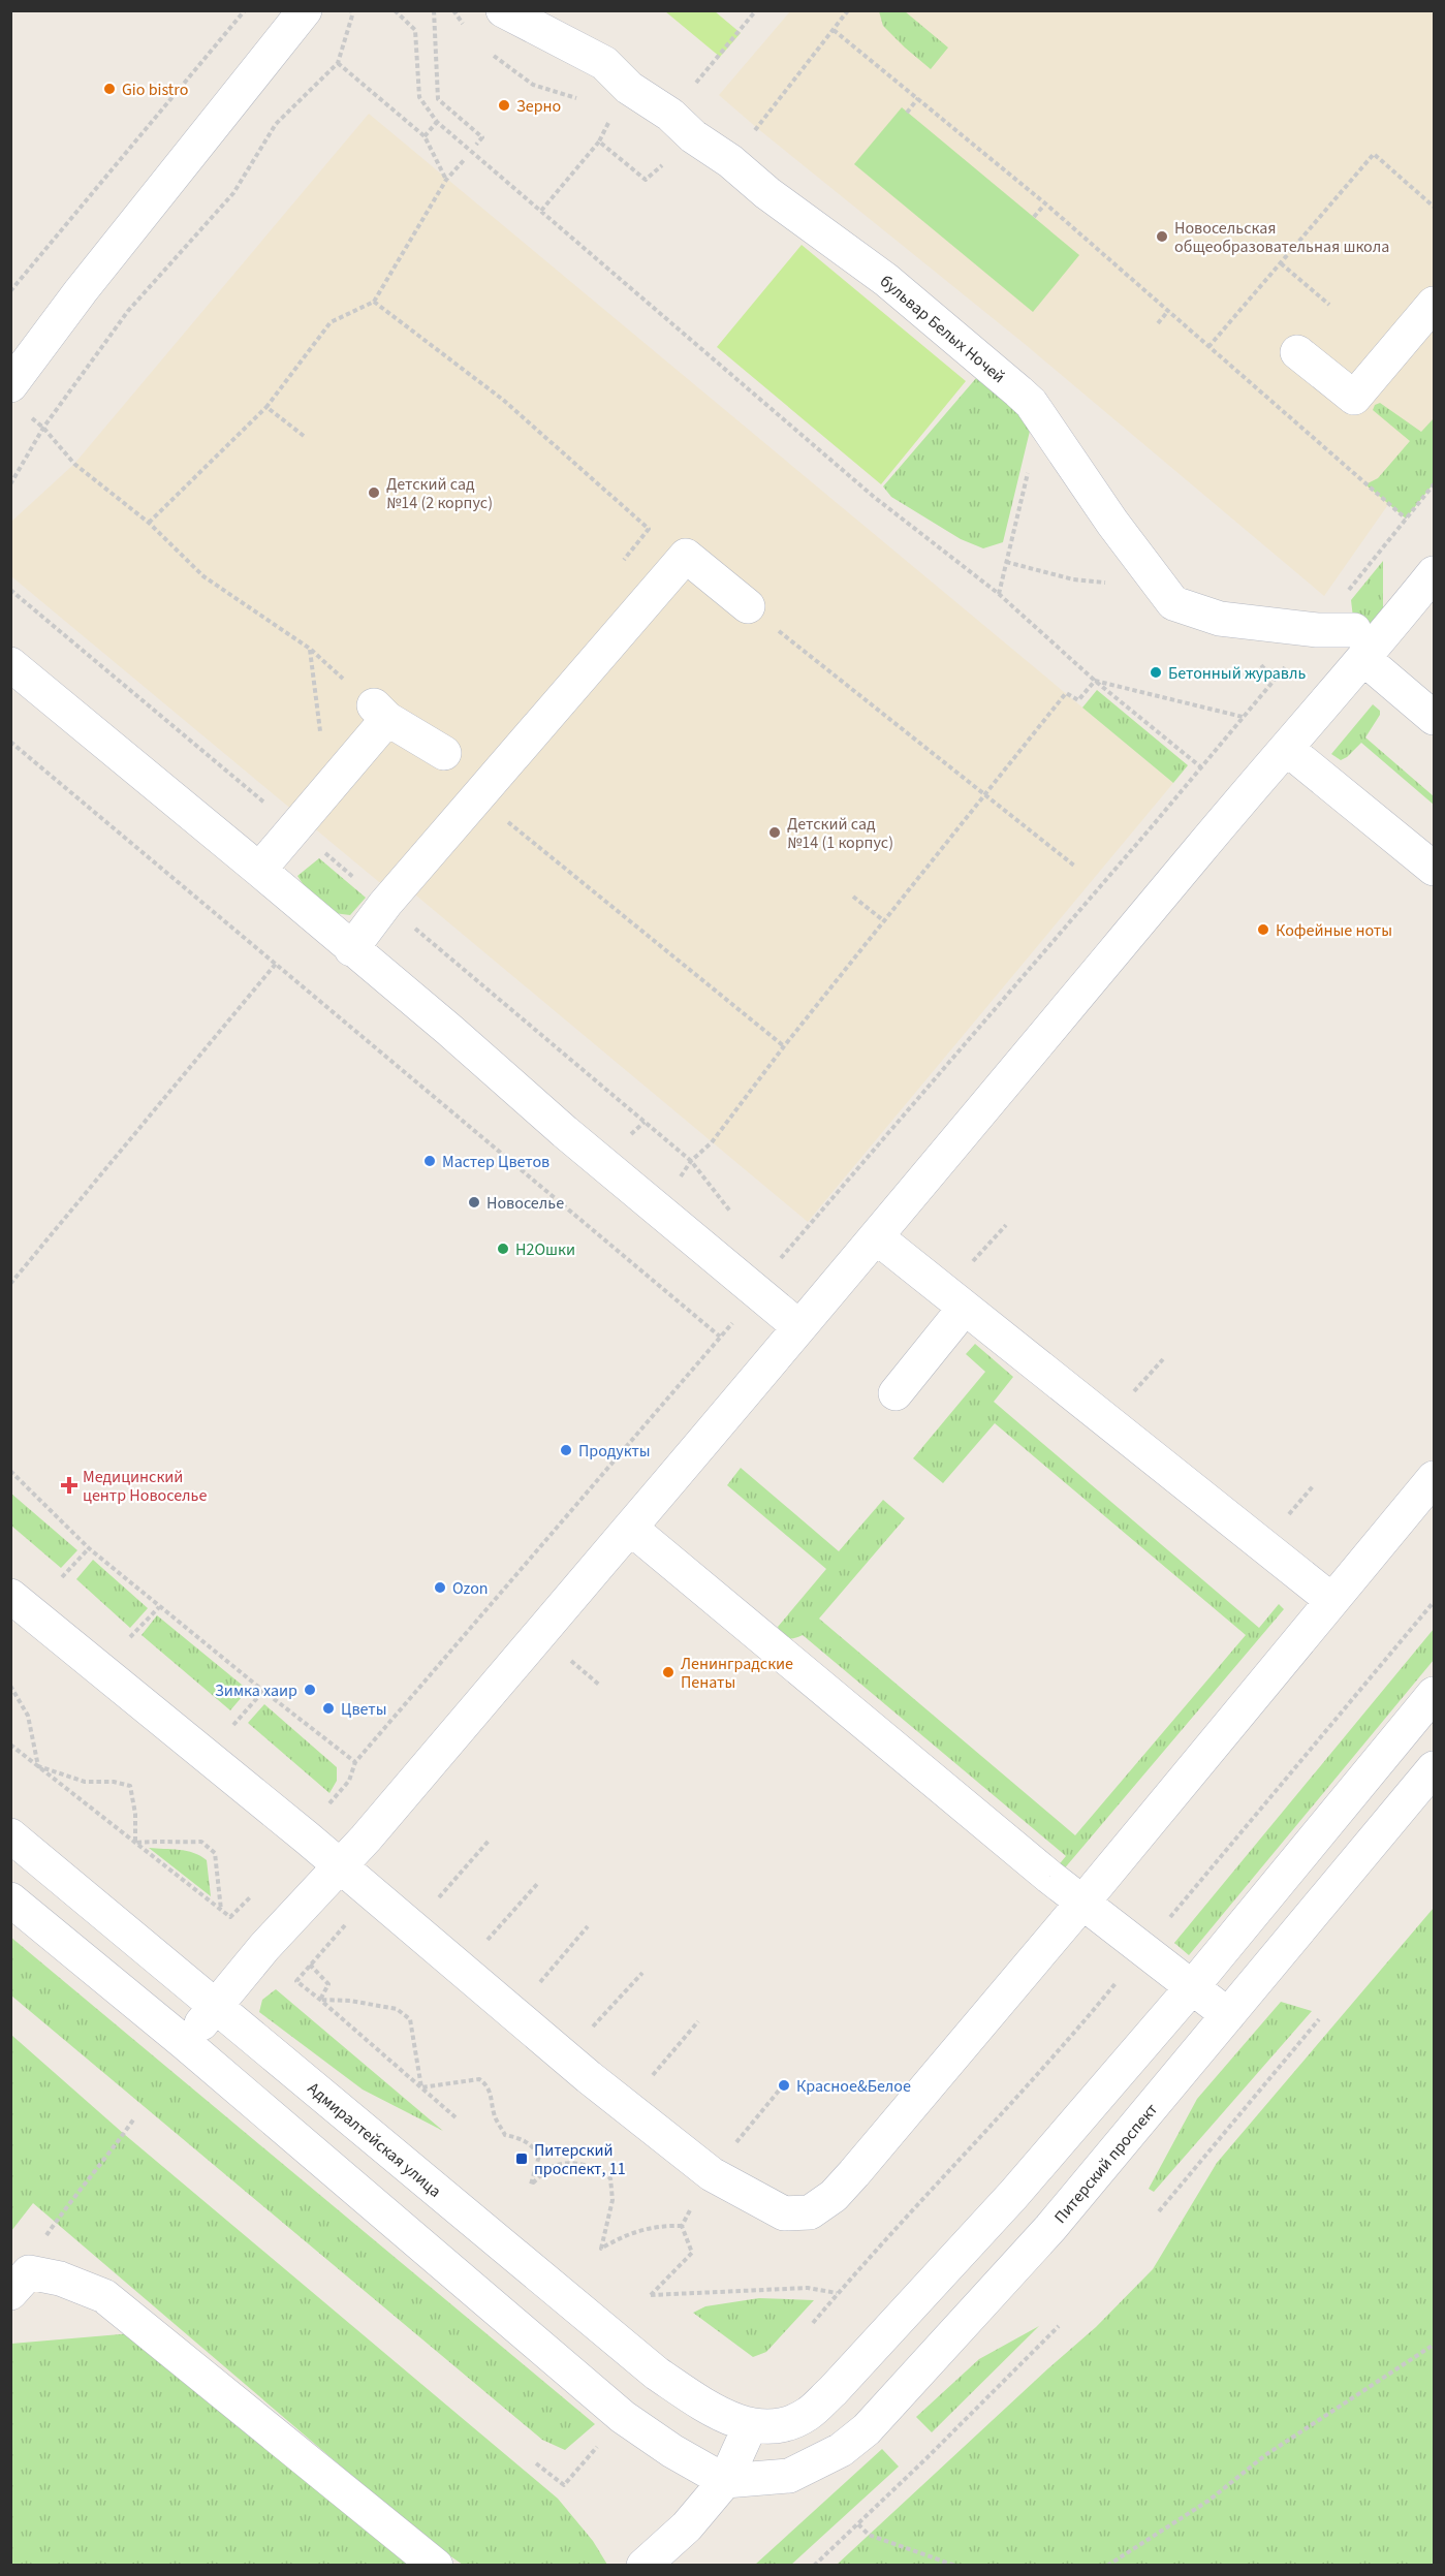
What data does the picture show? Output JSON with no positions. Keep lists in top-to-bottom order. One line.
{"streets":{"street":["бульвар Белых Ночей","Адмиралтейская улица","Питерский проспект"]},"places":{"other":["Gio bistro","Зерно","Новосельская общеобразовательная школа","Детский сад №14 (2 корпус)","Бетонный журавль","Детский сад №14 (1 корпус)","Кофейные ноты","Мастер Цветов","Новоселье","H2Oшки","Продукты","Ozon","Ленинградские Пенаты","Зимка хаир","Цветы","Красное&Белое"],"health":["Медицинский центр Новоселье"],"transit":["Питерский проспект, 11"]}}
